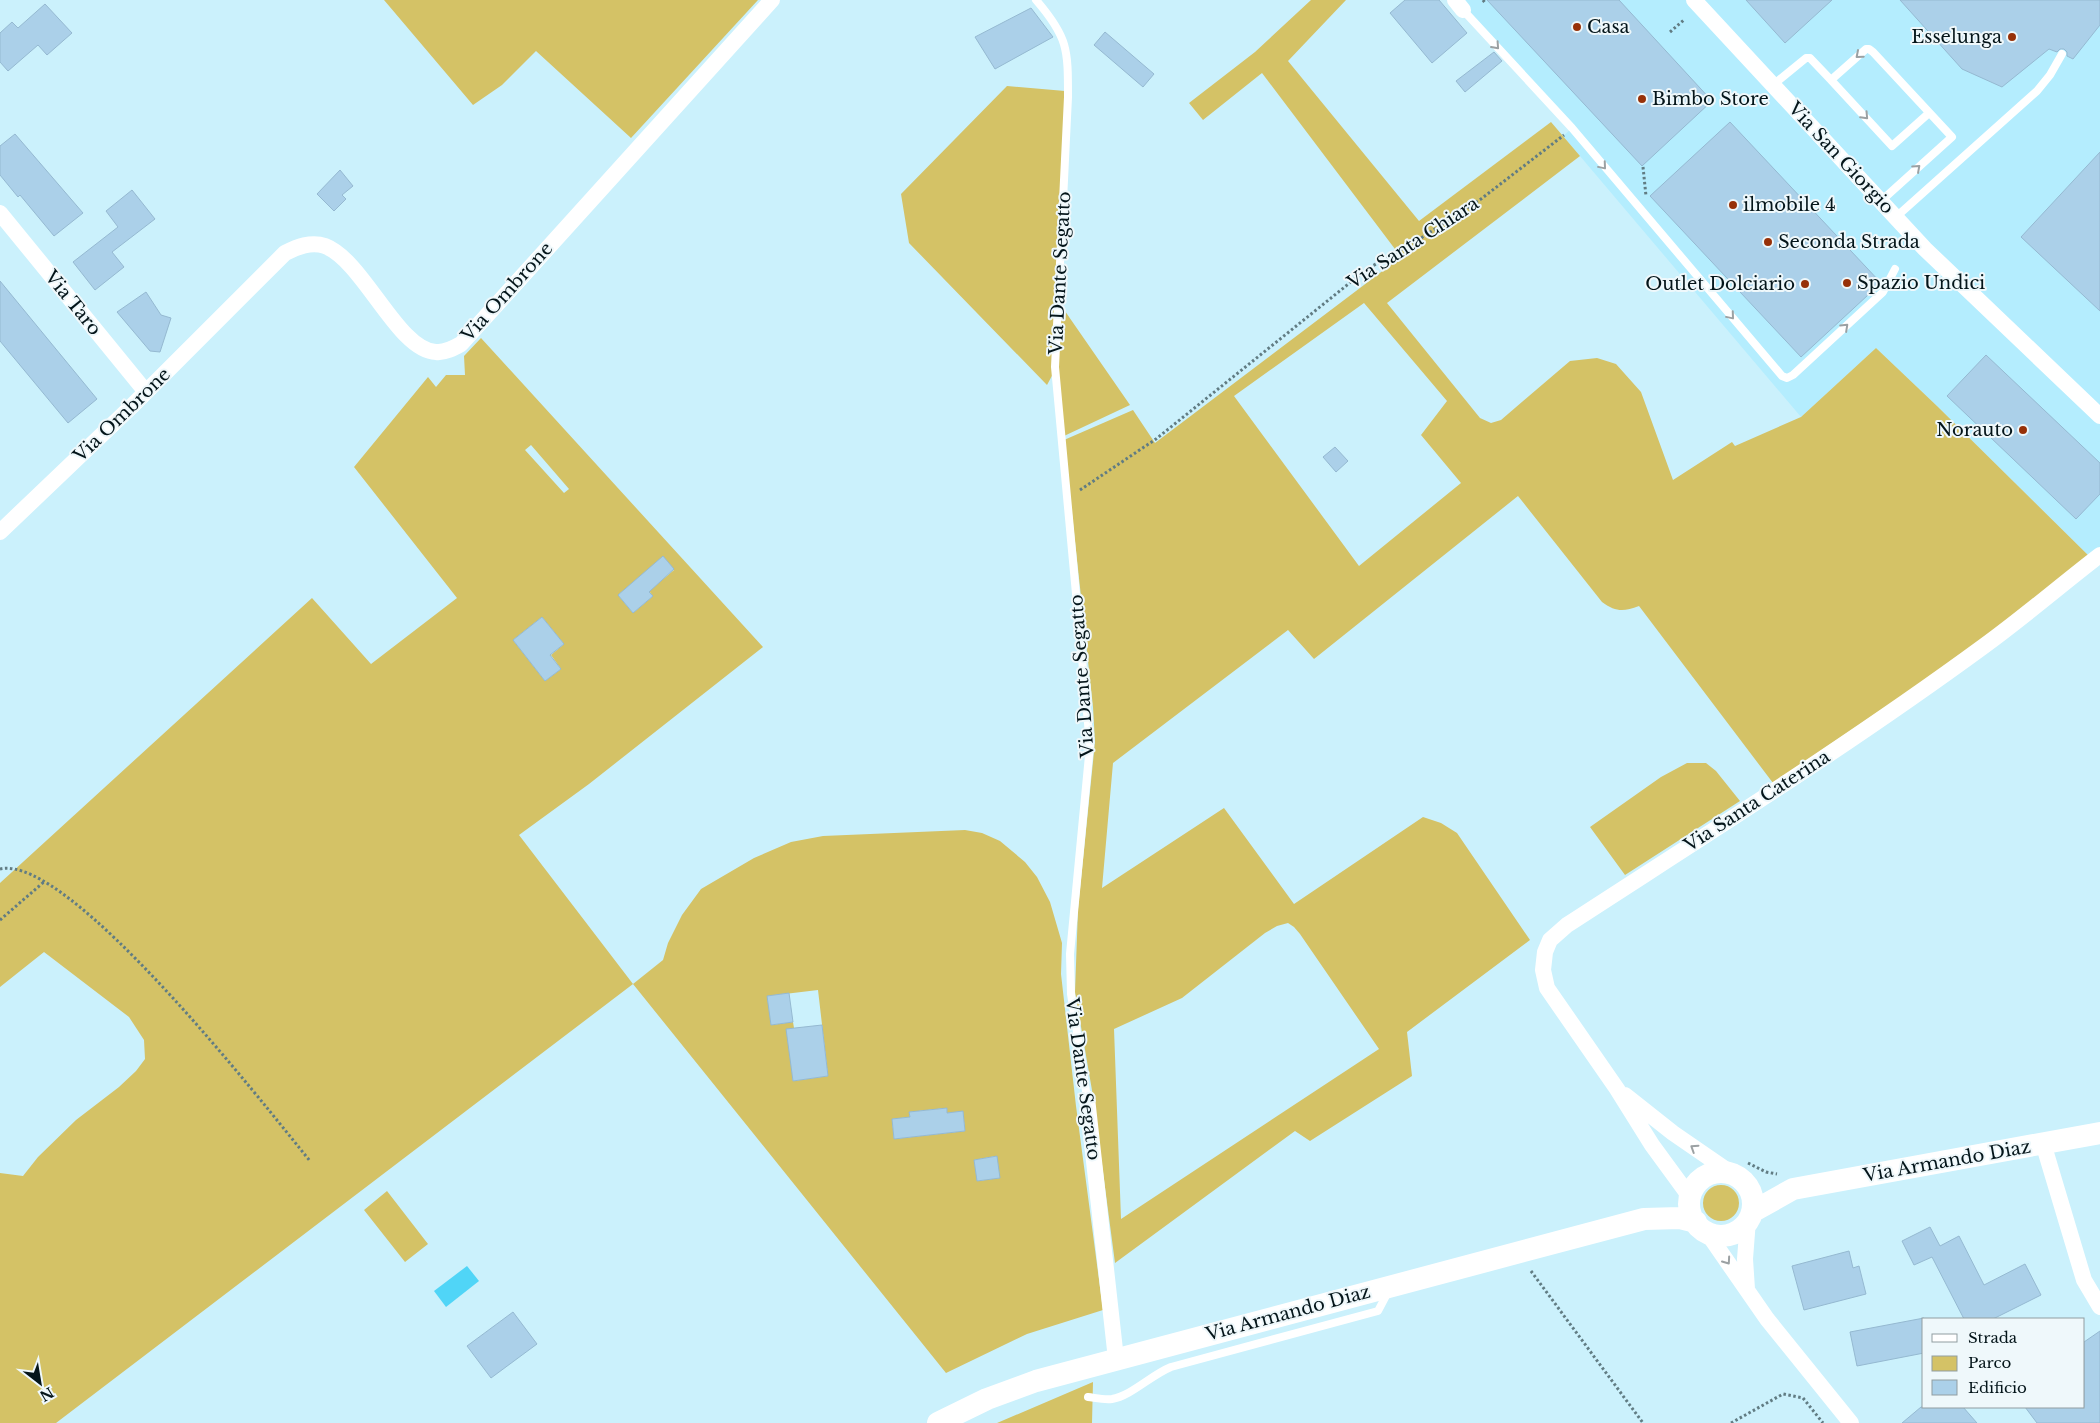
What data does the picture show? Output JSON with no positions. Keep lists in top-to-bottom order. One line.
{"streets":{"street":["Via San Giorgio","Via Dante Segatto","Via Ombrone","Via Taro","Via Santa Caterina","Via Armando Diaz"],"path":["Via Santa Chiara"]},"crossings":[["Via Dante Segatto","Via Armando Diaz"],["Via Ombrone","Via Taro"],["Via Santa Caterina","Via Armando Diaz"]],"places":["Casa","Esselunga","Bimbo Store","ilmobile 4","Seconda Strada","Spazio Undici","Outlet Dolciario","Norauto"],"legend":["Strada","Parco","Edificio"],"north":"bottom right"}
